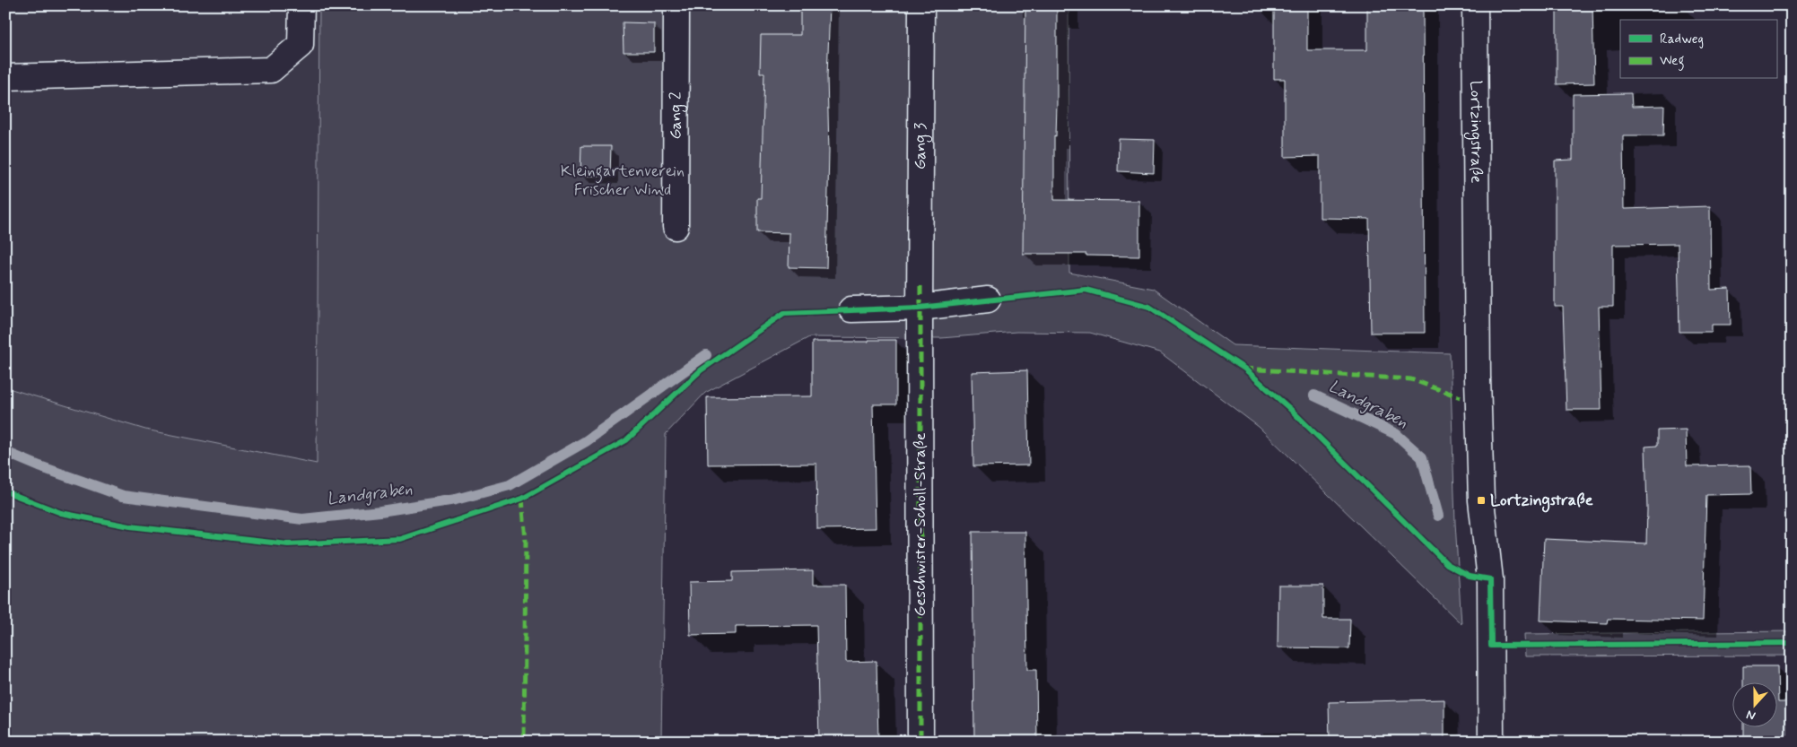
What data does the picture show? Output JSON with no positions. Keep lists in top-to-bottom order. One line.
{"streets":{"street":["Gang 2","Lortzingstraße","Gang 3","Geschwister-Scholl-Straße"]},"crossings":[["Gang 3","Geschwister-Scholl-Straße"]],"water":["Landgraben"],"parks":["Kleingartenverein Frischer Wind"],"places":{"transit":["Lortzingstraße"]},"legend":["Radweg","Weg"],"north":"bottom"}
